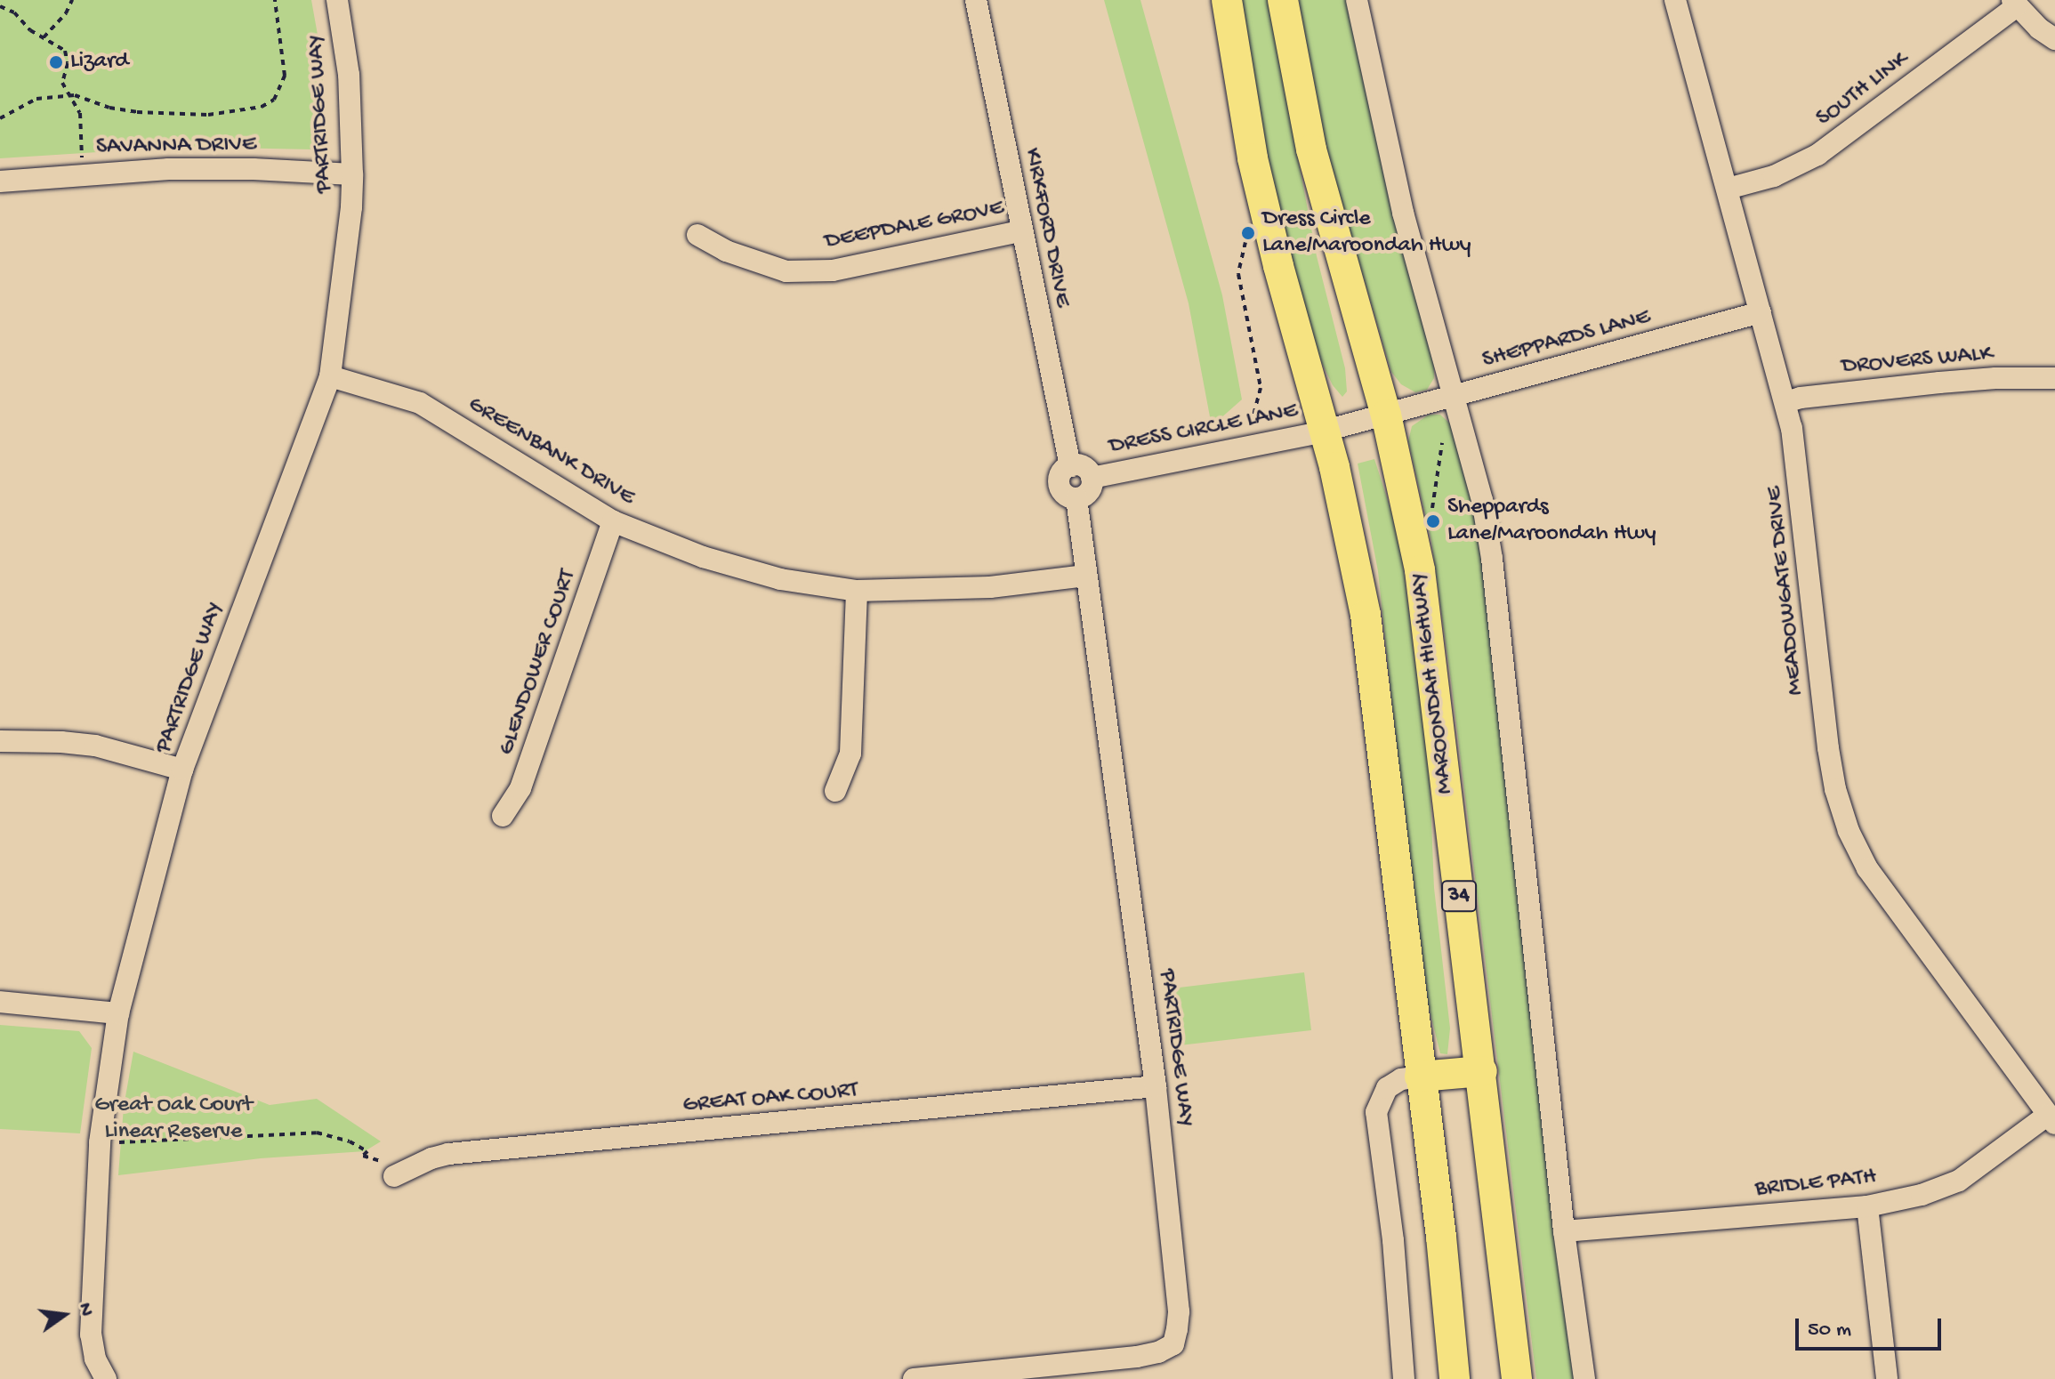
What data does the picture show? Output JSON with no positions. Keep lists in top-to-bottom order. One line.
{"streets":{"highway":["MAROONDAH HIGHWAY","34"],"street":["SOUTH LINK","PARTRIDGE WAY","SAVANNA DRIVE","DEEPDALE GROVE","KIRKFORD DRIVE","SHEPPARDS LANE","DROVERS WALK","DRESS CIRCLE LANE","GREENBANK DRIVE","MEADOWGATE DRIVE","GLENDOWER COURT","GREAT OAK COURT","BRIDLE PATH"]},"crossings":[["SOUTH LINK","MEADOWGATE DRIVE"],["PARTRIDGE WAY","SAVANNA DRIVE"],["PARTRIDGE WAY","KIRKFORD DRIVE"],["PARTRIDGE WAY","DRESS CIRCLE LANE"],["PARTRIDGE WAY","GREENBANK DRIVE"],["PARTRIDGE WAY","GREAT OAK COURT"],["DEEPDALE GROVE","KIRKFORD DRIVE"],["KIRKFORD DRIVE","DRESS CIRCLE LANE"],["SHEPPARDS LANE","DRESS CIRCLE LANE"],["SHEPPARDS LANE","MEADOWGATE DRIVE"],["SHEPPARDS LANE","MAROONDAH HIGHWAY"],["DROVERS WALK","MEADOWGATE DRIVE"],["DRESS CIRCLE LANE","MAROONDAH HIGHWAY"],["GREENBANK DRIVE","GLENDOWER COURT"],["MEADOWGATE DRIVE","BRIDLE PATH"]],"parks":["Great Oak Court Linear Reserve"],"places":["Lizard","Dress Circle Lane/Maroondah Hwy","Sheppards Lane/Maroondah Hwy"],"scale_bar":"50 m","north":"right"}
